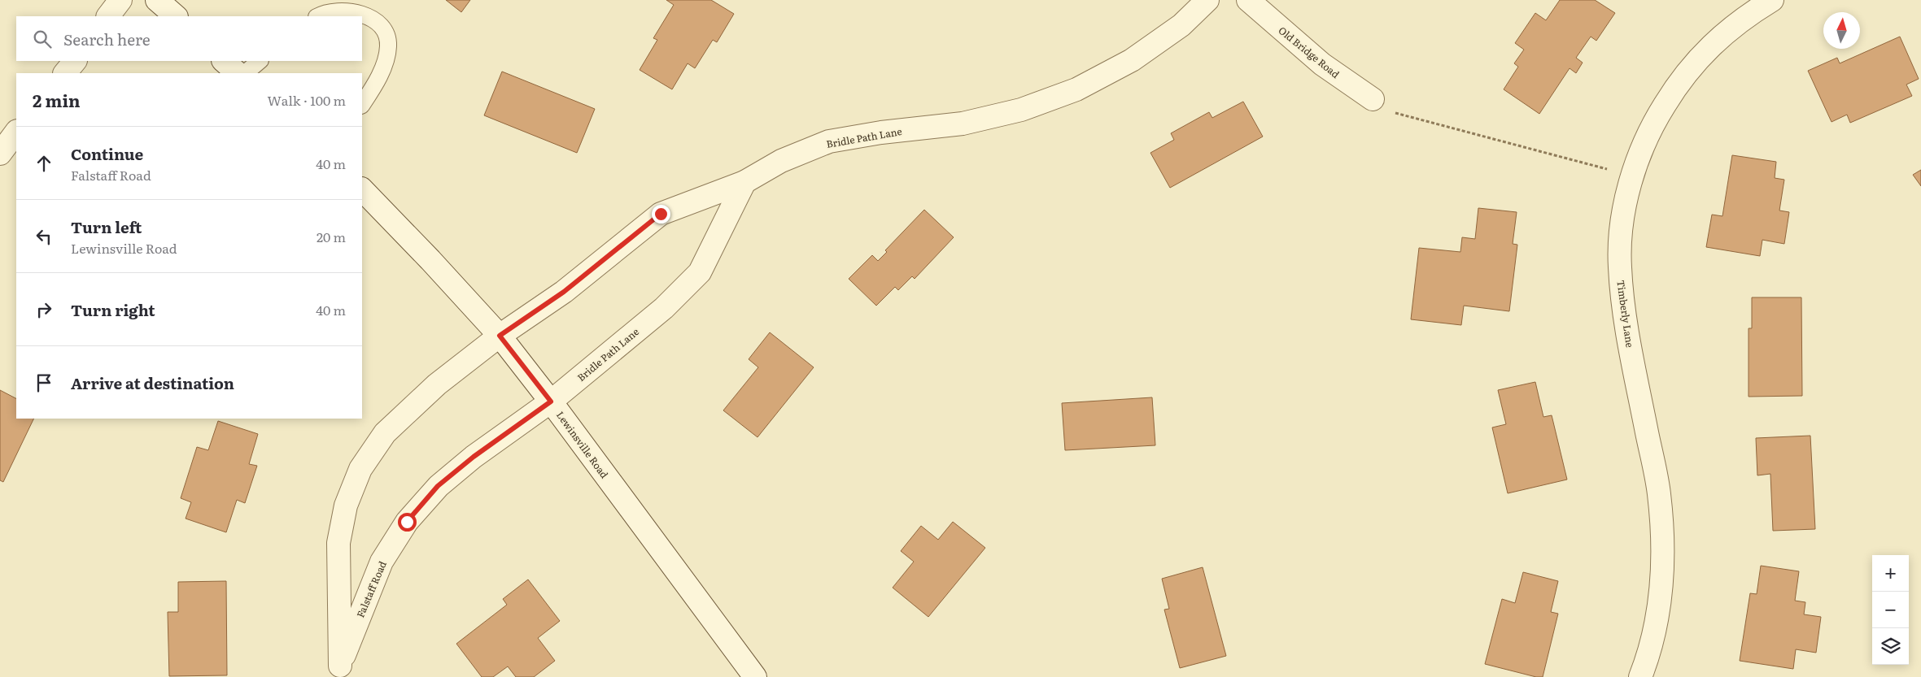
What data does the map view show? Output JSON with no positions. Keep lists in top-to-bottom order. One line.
{"streets":{"street":["Old Bridge Road","Bridle Path Lane","Timberly Lane","Lewinsville Road","Falstaff Road"]},"crossings":[["Bridle Path Lane","Lewinsville Road"],["Bridle Path Lane","Falstaff Road"],["Lewinsville Road","Falstaff Road"]],"north":"top","page":{"search":"Search here","heading":["2 min","Walk · 100 m"],"list":[["Continue","Falstaff Road","40 m"],["Turn left","Lewinsville Road","20 m"],["Turn right","40 m"],"Arrive at destination"],"map_buttons":["+","−"]}}
